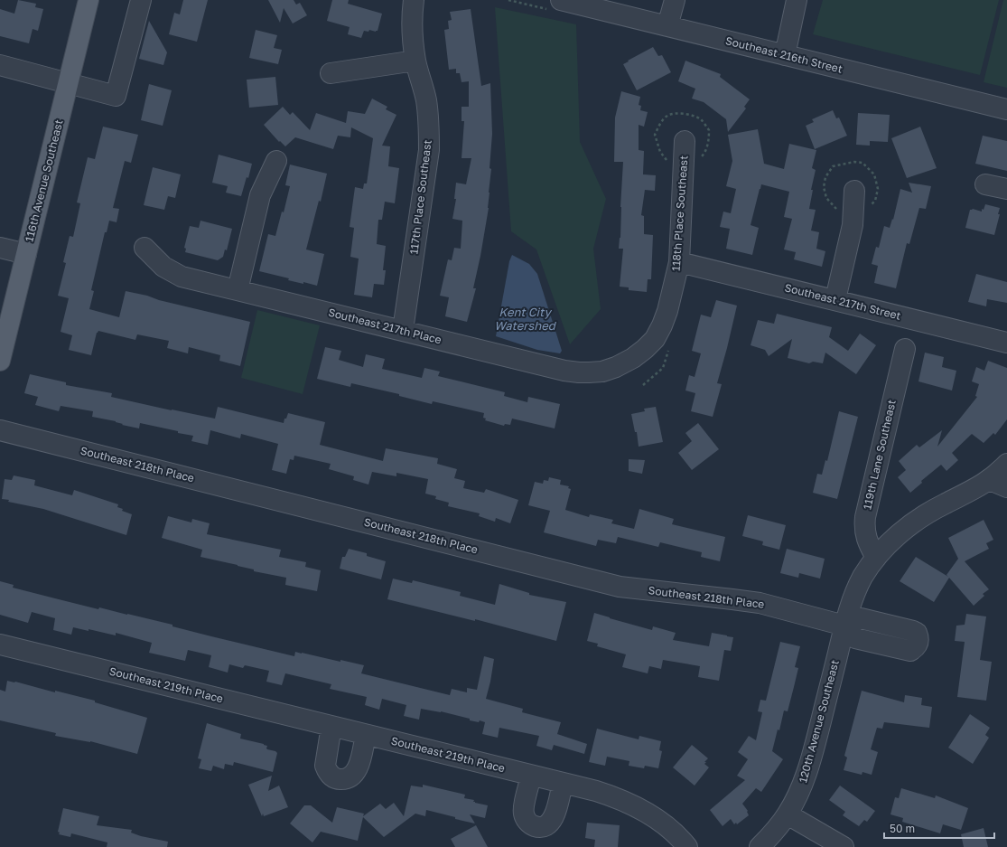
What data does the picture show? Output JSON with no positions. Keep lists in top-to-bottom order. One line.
{"streets":{"main road":["116th Avenue Southeast"],"street":["Southeast 216th Street","117th Place Southeast","118th Place Southeast","Southeast 217th Street","Southeast 217th Place","119th Lane Southeast","Southeast 218th Place","Southeast 219th Place","120th Avenue Southeast"]},"crossings":[["117th Place Southeast","Southeast 217th Place"],["118th Place Southeast","Southeast 217th Street"],["118th Place Southeast","Southeast 217th Place"],["119th Lane Southeast","120th Avenue Southeast"],["Southeast 218th Place","120th Avenue Southeast"]],"water":["Kent City Watershed"],"scale_bar":"50 m"}
